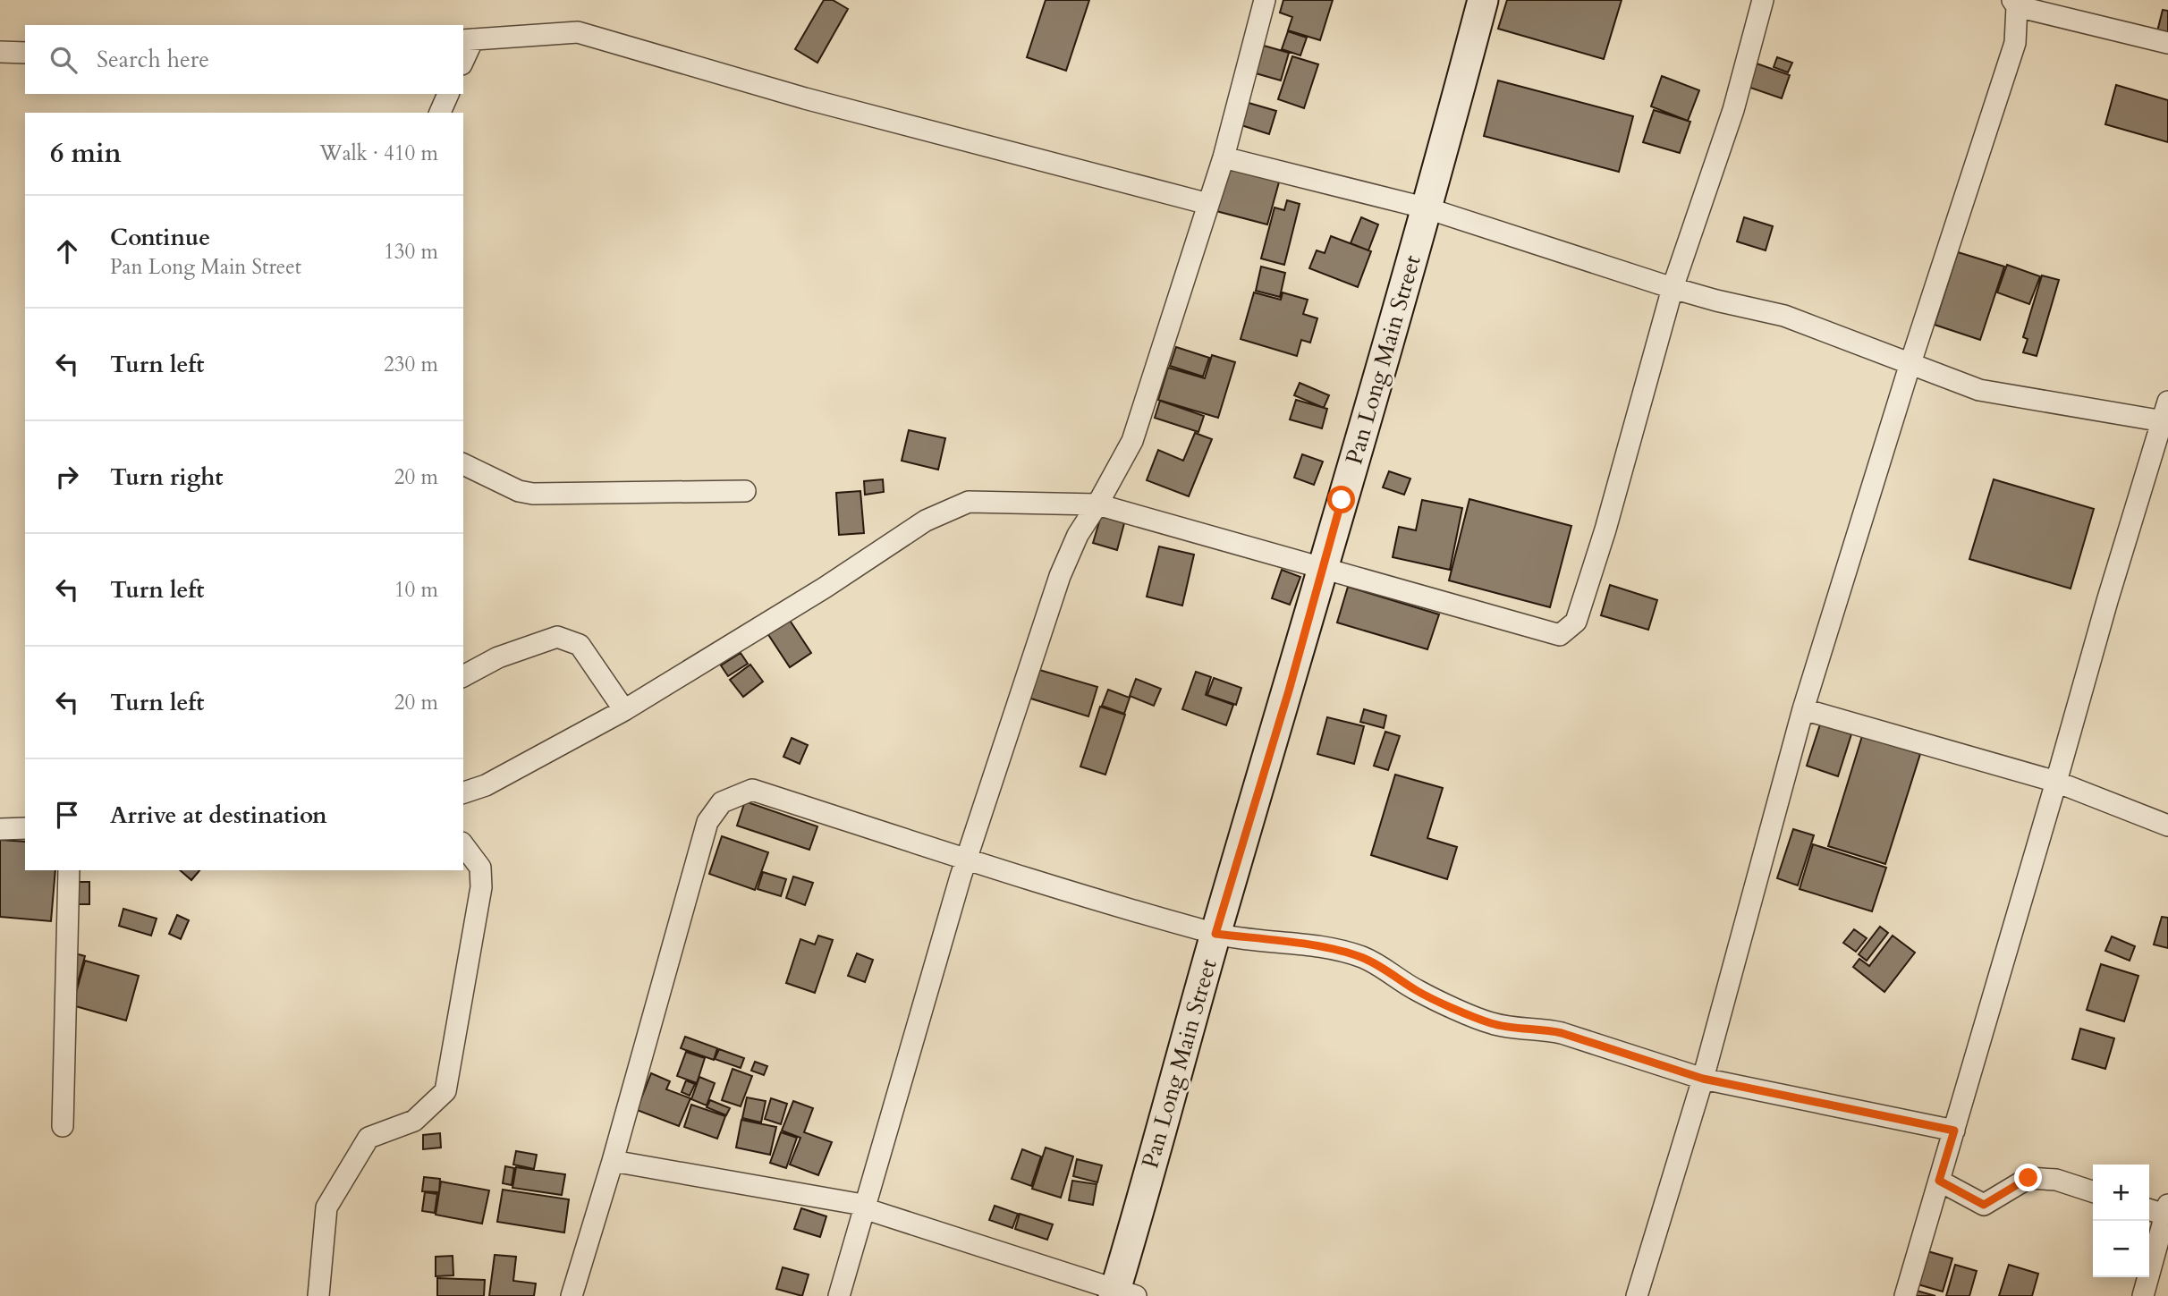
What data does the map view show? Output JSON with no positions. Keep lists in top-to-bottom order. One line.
{"streets":{"street":["Pan Long Main Street"]},"page":{"search":"Search here","heading":["6 min","Walk · 410 m"],"list":[["Continue","Pan Long Main Street","130 m"],["Turn left","230 m"],["Turn right","20 m"],["Turn left","10 m"],["Turn left","20 m"],"Arrive at destination"],"map_buttons":["+","−"]}}
